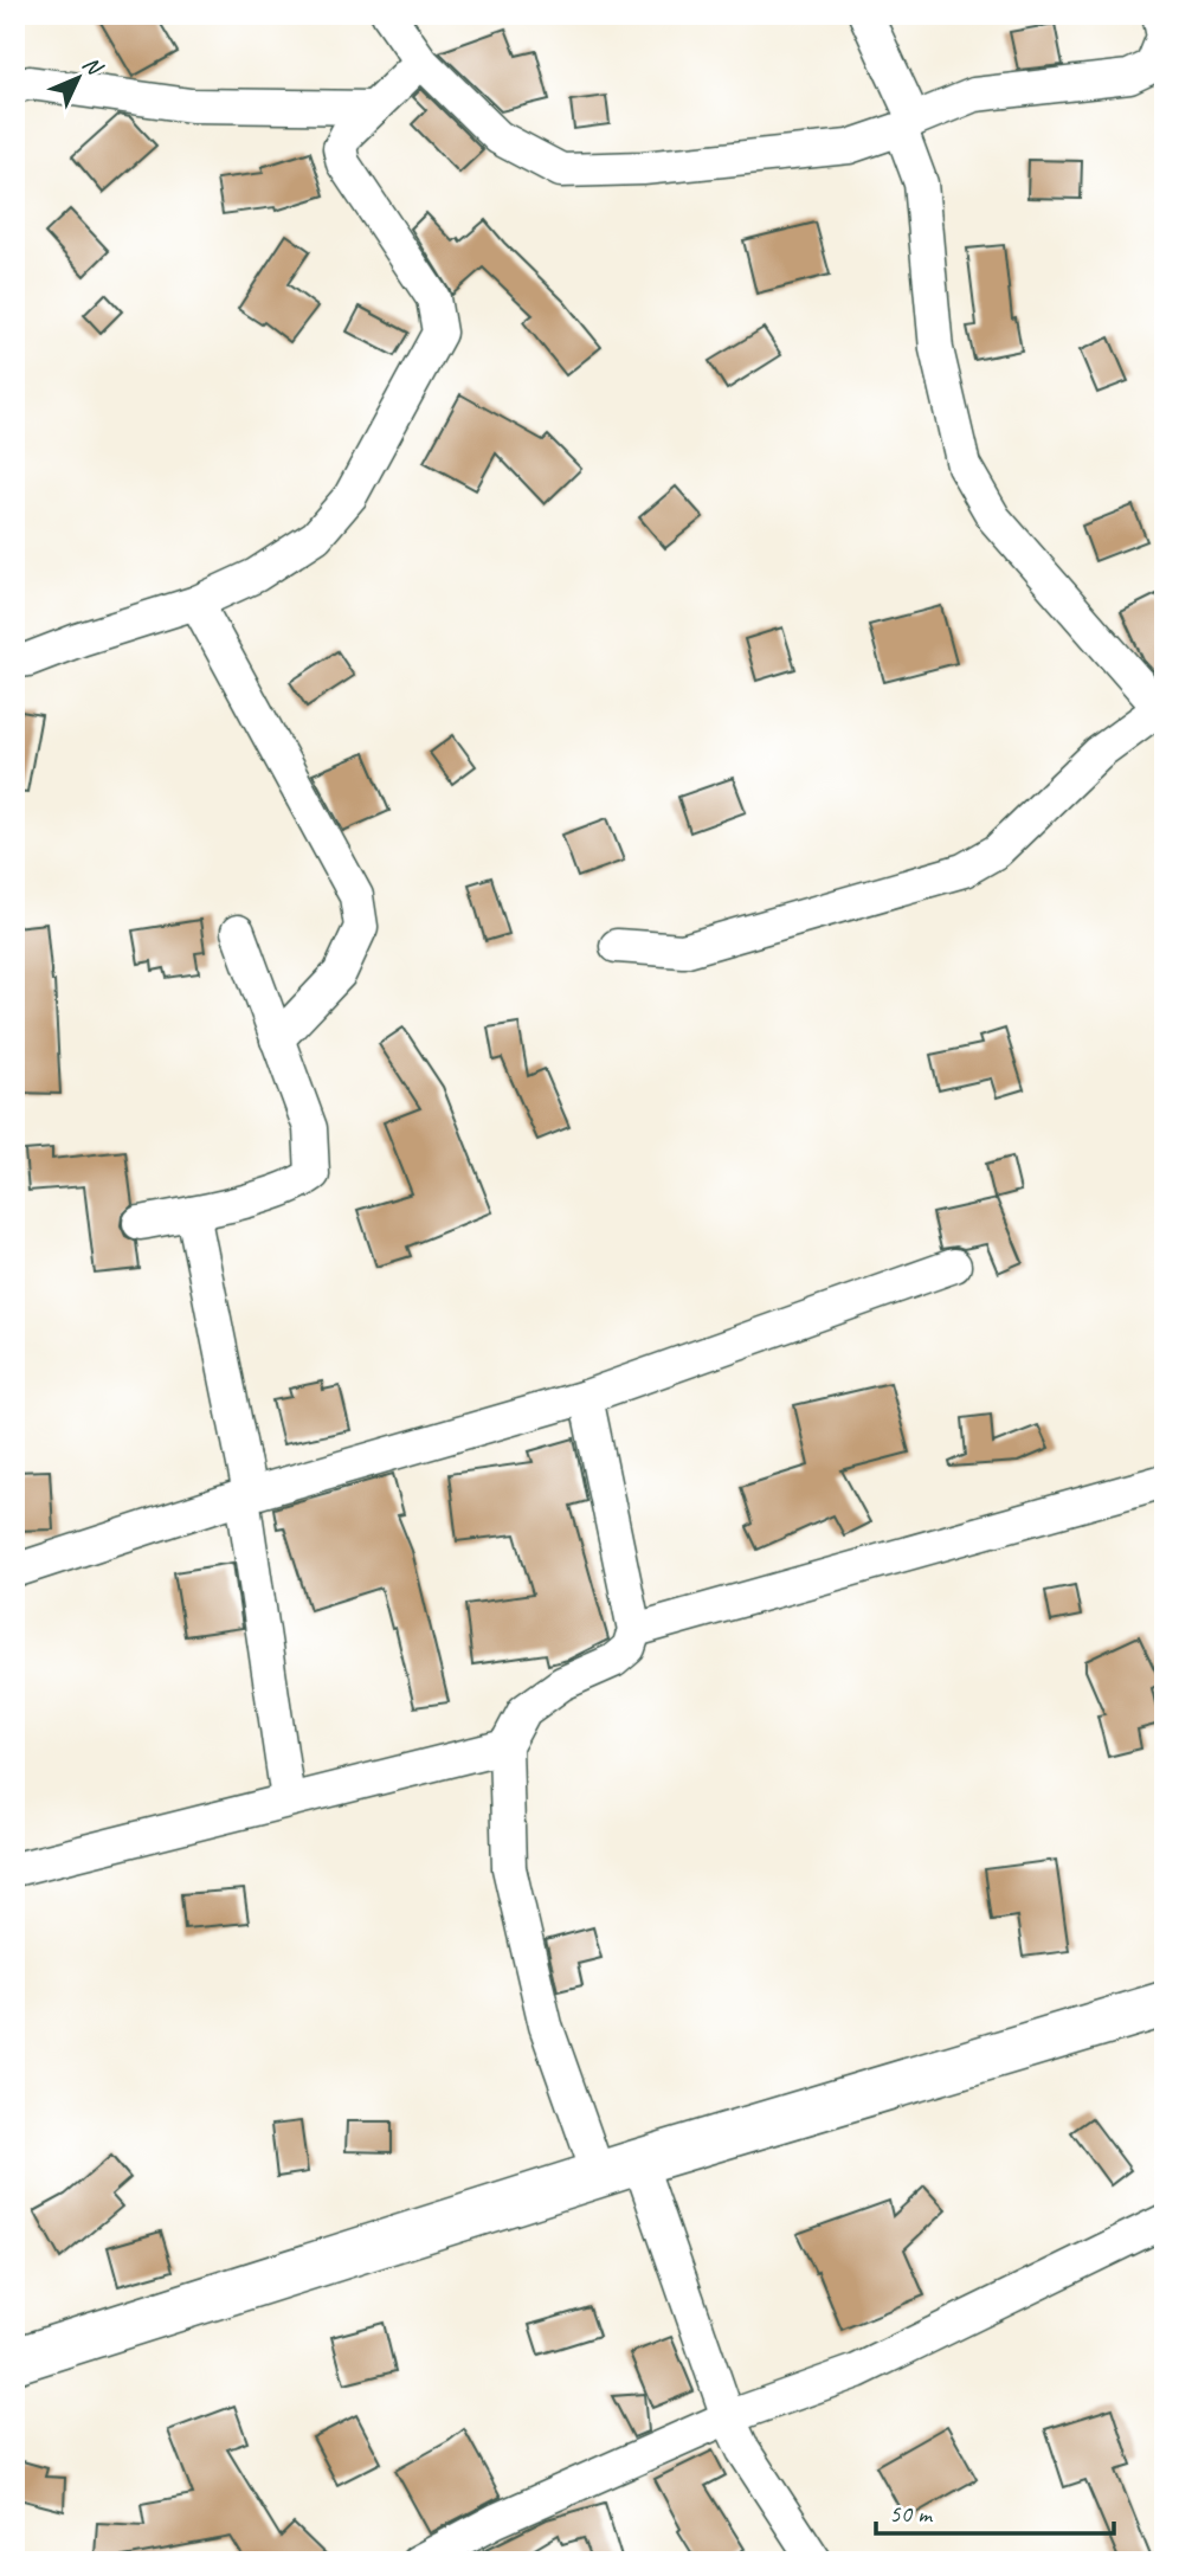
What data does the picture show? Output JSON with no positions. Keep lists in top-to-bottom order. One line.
{"scale_bar":"50 m","north":"top right"}
